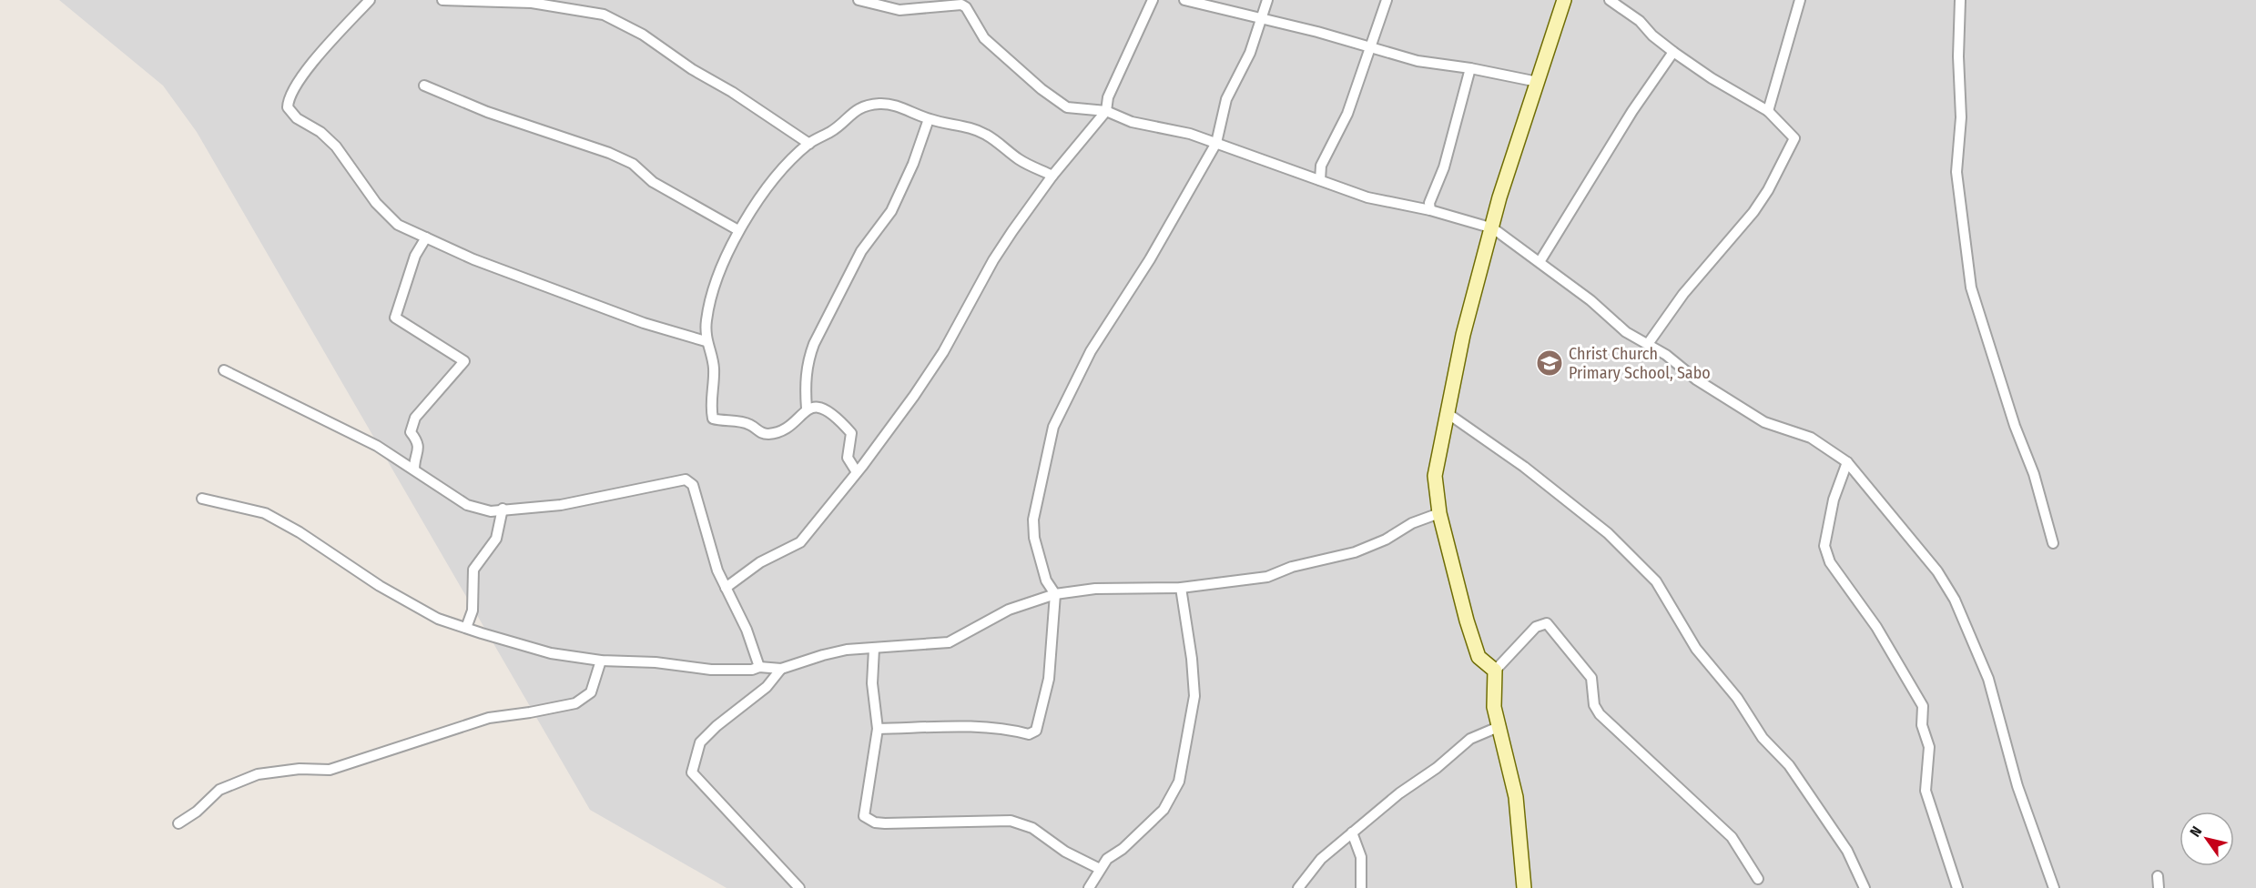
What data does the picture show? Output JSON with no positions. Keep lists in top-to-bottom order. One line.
{"places":{"school or university":["Christ Church Primary School, Sabo"]},"north":"top left"}
